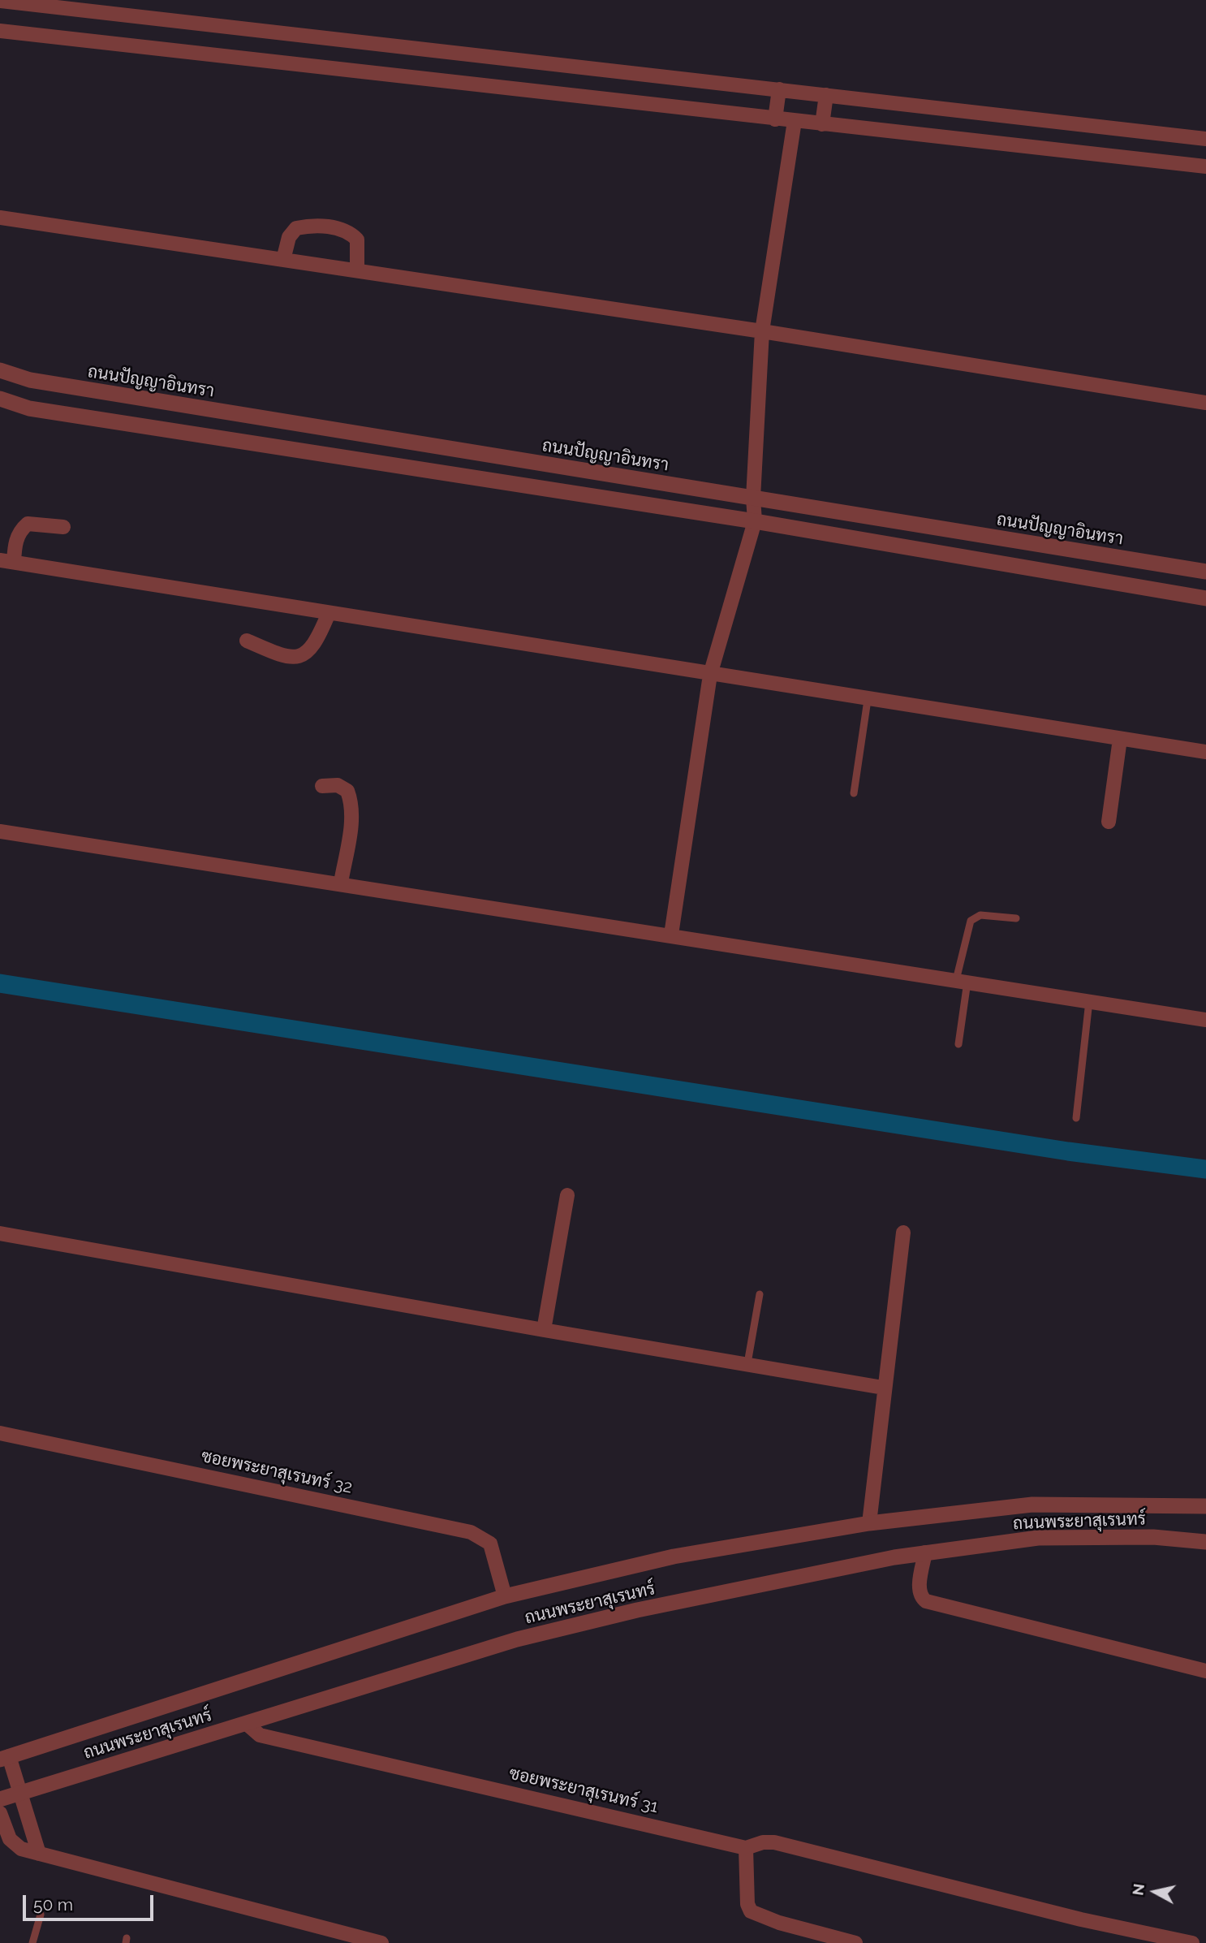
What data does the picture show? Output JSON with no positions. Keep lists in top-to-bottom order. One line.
{"streets":{"street":["ถนนปัญญาอินทรา","ซอยพระยาสุเรนทร์ 32","ถนนพระยาสุเรนทร์","ซอยพระยาสุเรนทร์ 31"]},"crossings":[["ซอยพระยาสุเรนทร์ 32","ถนนพระยาสุเรนทร์"],["ถนนพระยาสุเรนทร์","ซอยพระยาสุเรนทร์ 31"]],"scale_bar":"50 m","north":"left"}
